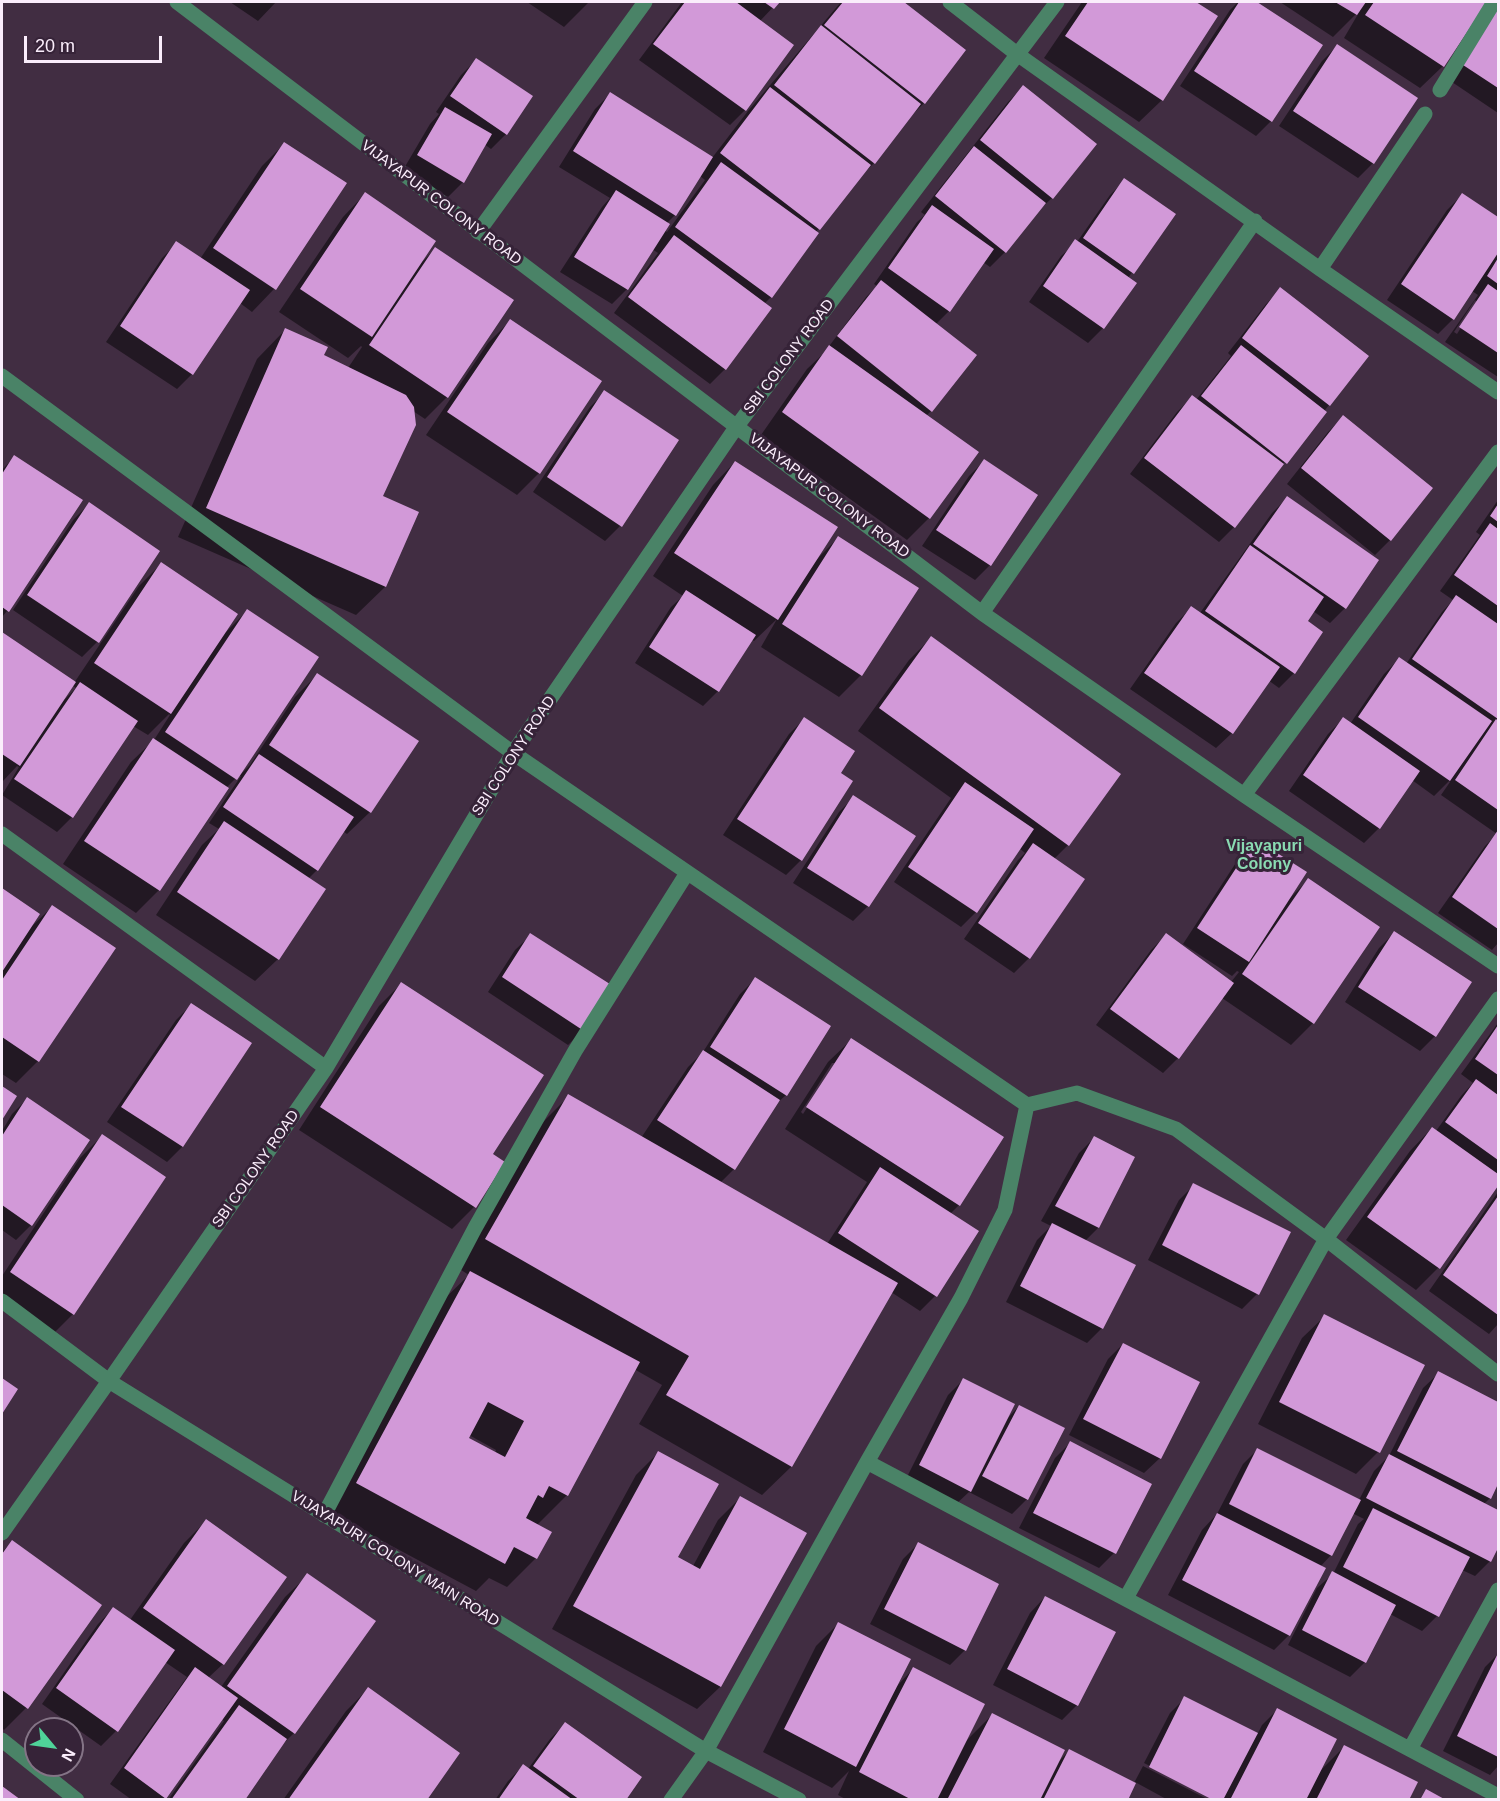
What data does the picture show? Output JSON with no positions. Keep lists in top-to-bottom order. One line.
{"streets":{"street":["VIJAYAPUR COLONY ROAD","SBI COLONY ROAD","VIJAYAPURI COLONY MAIN ROAD"]},"crossings":[["VIJAYAPUR COLONY ROAD","SBI COLONY ROAD"],["SBI COLONY ROAD","VIJAYAPURI COLONY MAIN ROAD"]],"districts":["Vijayapuri Colony"],"scale_bar":"20 m","north":"bottom right"}
